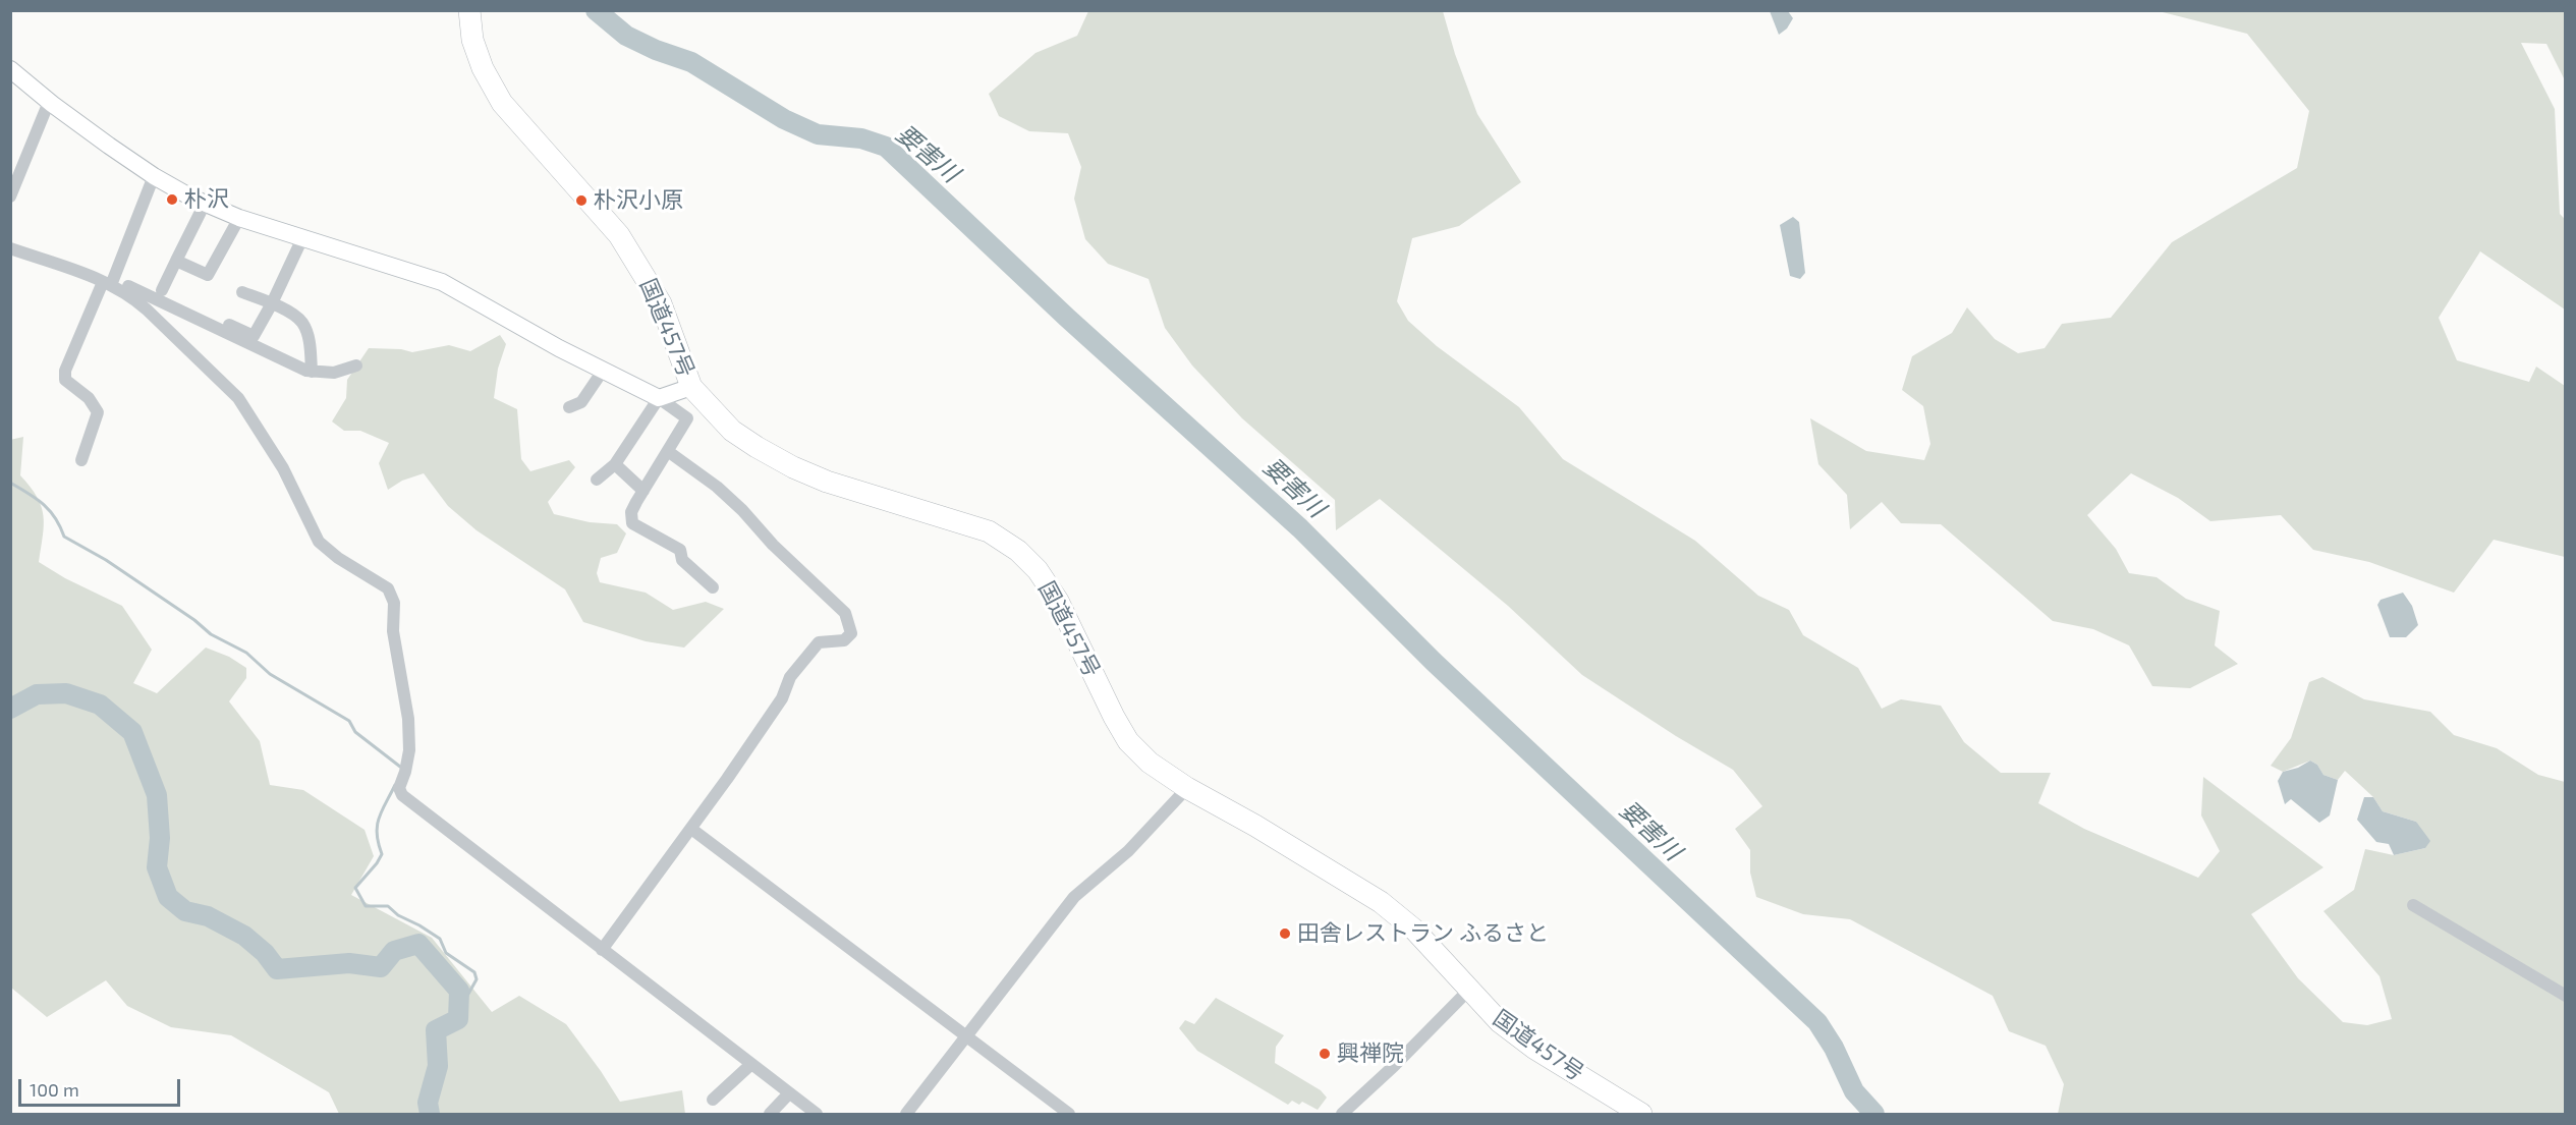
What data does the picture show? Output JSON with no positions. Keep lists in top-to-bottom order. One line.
{"streets":{"highway":["国道457号"]},"water":["要害川"],"places":["朴沢","朴沢小原","田舎レストラン ふるさと","興禅院"],"scale_bar":"100 m"}
